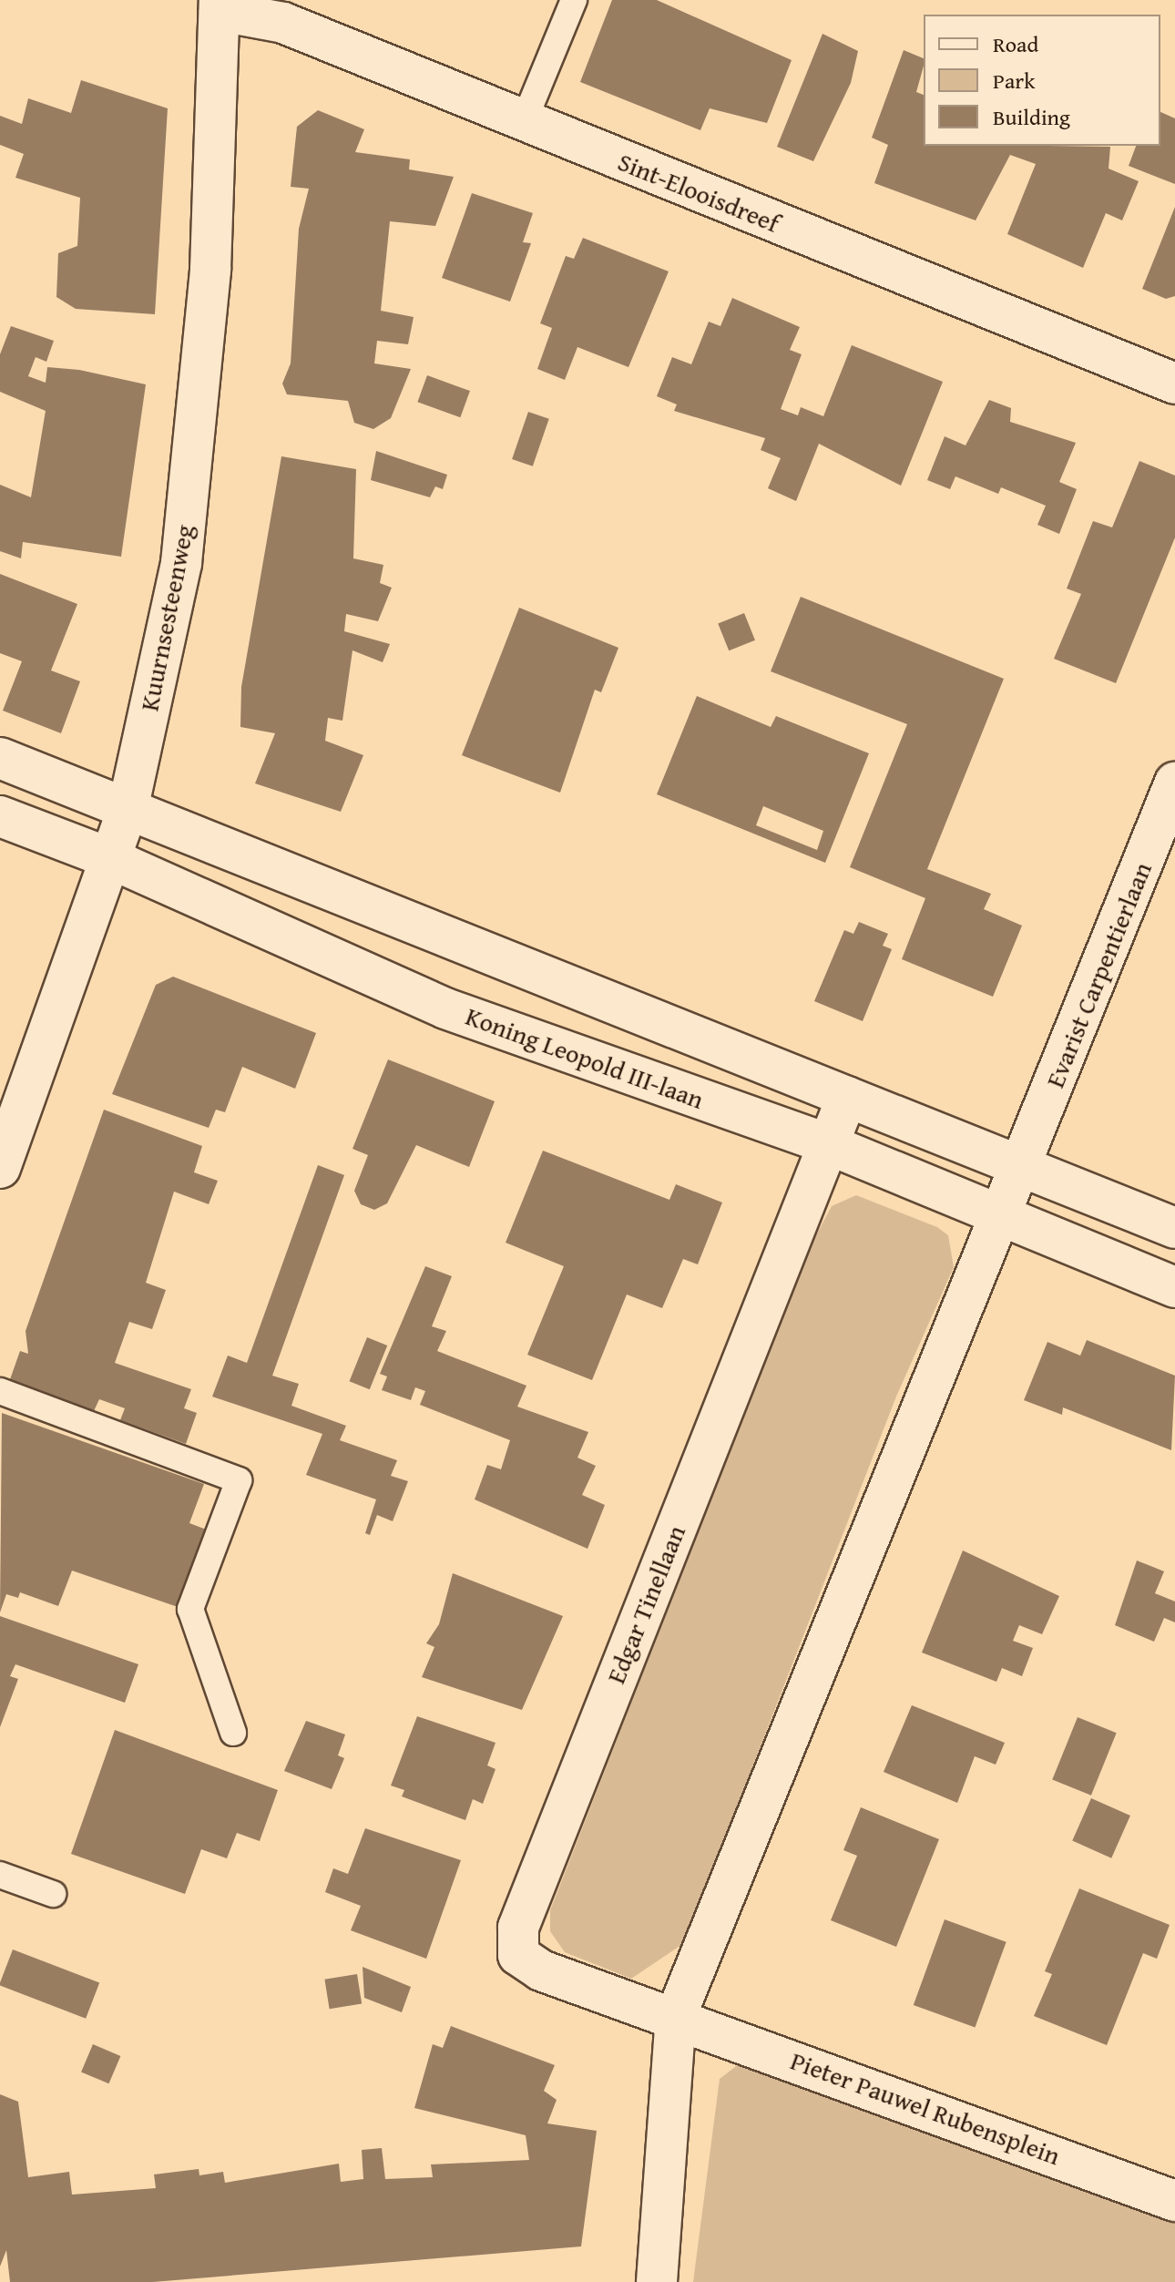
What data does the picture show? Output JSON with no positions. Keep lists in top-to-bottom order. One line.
{"streets":{"street":["Sint-Elooisdreef","Kuurnsesteenweg","Evarist Carpentierlaan","Koning Leopold III-laan","Edgar Tinellaan","Pieter Pauwel Rubensplein"]},"crossings":[["Sint-Elooisdreef","Kuurnsesteenweg"],["Kuurnsesteenweg","Koning Leopold III-laan"],["Koning Leopold III-laan","Edgar Tinellaan"],["Edgar Tinellaan","Pieter Pauwel Rubensplein"]],"legend":["Road","Park","Building"]}
